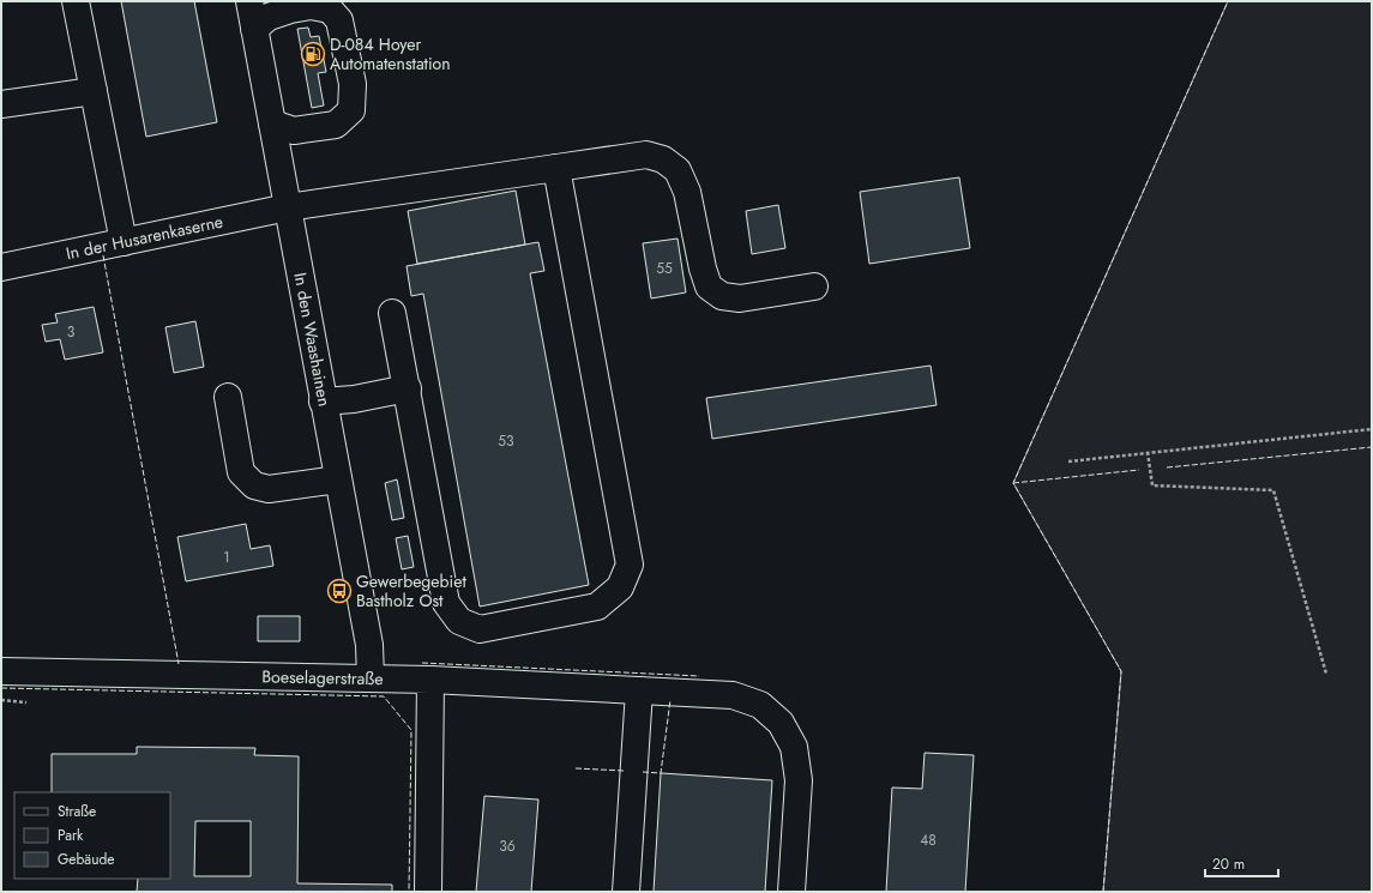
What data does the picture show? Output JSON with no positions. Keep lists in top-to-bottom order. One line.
{"streets":{"street":["In der Husarenkaserne","In den Waashainen","Boeselagerstraße"]},"crossings":[["In der Husarenkaserne","In den Waashainen"],["In den Waashainen","Boeselagerstraße"]],"places":{"fuel station":["D-084 Hoyer Automatenstation"],"bus stop":["Gewerbegebiet Bastholz Ost"]},"house_numbers":["55","3","53","1","48","36"],"legend":["Straße","Park","Gebäude"],"scale_bar":"20 m"}
